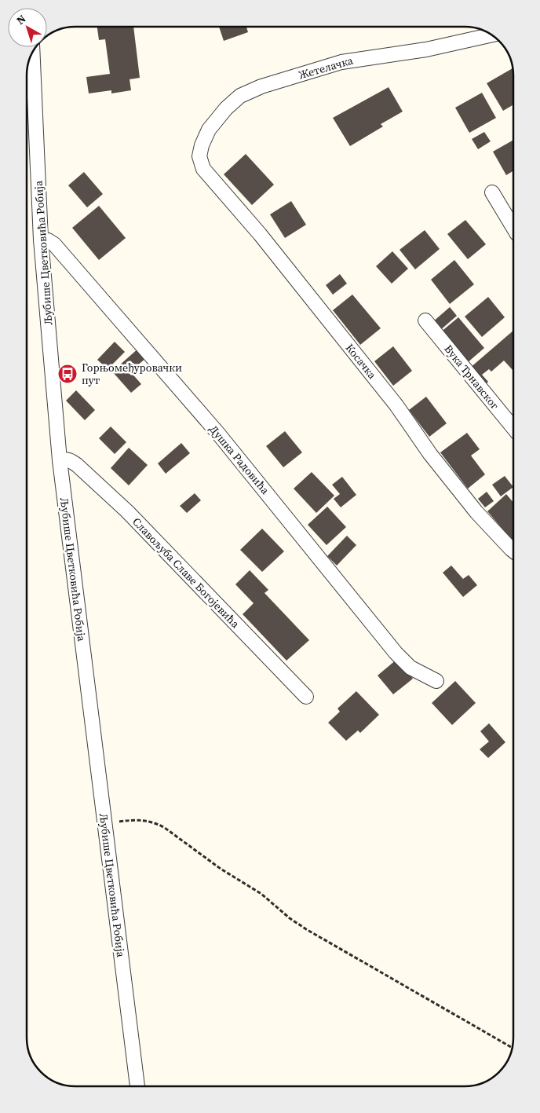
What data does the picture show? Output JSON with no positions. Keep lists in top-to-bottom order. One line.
{"streets":{"street":["Жетелачка","Љубише Цветковића Робија","Косачка","Вука Трнавског","Душка Радовића","Славољуба Славе Богојевића"]},"crossings":[["Жетелачка","Косачка"],["Љубише Цветковића Робија","Душка Радовића"],["Љубише Цветковића Робија","Славољуба Славе Богојевића"]],"places":{"bus stop":["Горњомеђуровачки пут"]},"north":"top left"}
